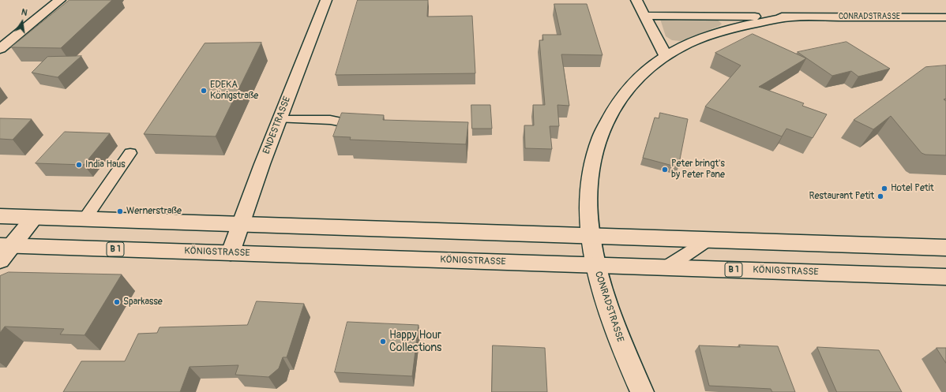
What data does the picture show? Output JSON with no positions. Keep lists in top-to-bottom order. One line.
{"streets":{"street":["CONRADSTRASSE","ENDESTRASSE","B 1","KÖNIGSTRASSE"]},"crossings":[["CONRADSTRASSE","KÖNIGSTRASSE"],["ENDESTRASSE","KÖNIGSTRASSE"]],"places":["EDEKA Königstraße","India Haus","Peter bringt's by Peter Pane","Hotel Petit","Restaurant Petit","Wernerstraße","Sparkasse","Happy Hour Collections"],"north":"top"}
